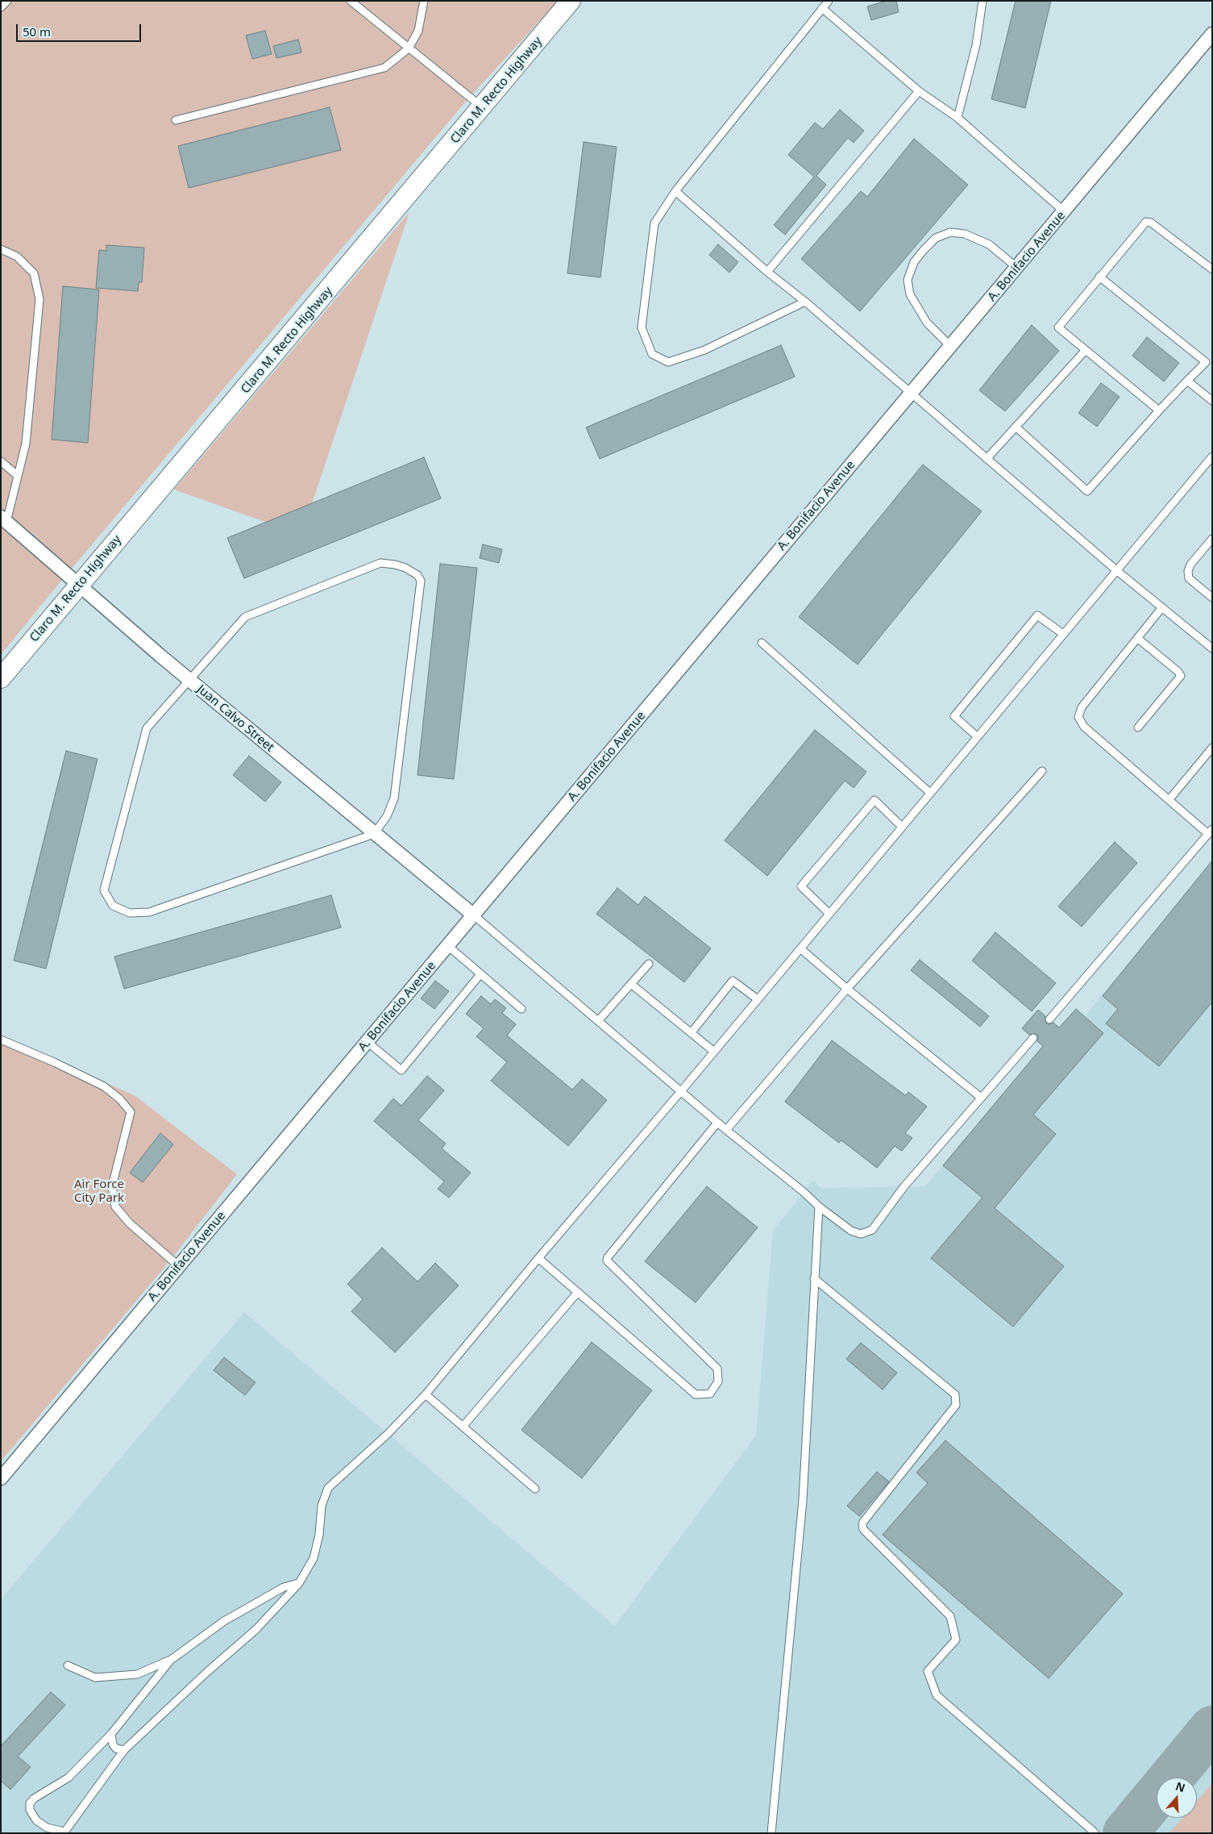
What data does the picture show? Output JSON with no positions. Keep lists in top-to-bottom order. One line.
{"streets":{"main road":["Claro M. Recto Highway"],"street":["A. Bonifacio Avenue","Juan Calvo Street"]},"crossings":[["Claro M. Recto Highway","Juan Calvo Street"],["A. Bonifacio Avenue","Juan Calvo Street"]],"parks":["Air Force City Park"],"scale_bar":"50 m","north":"top"}
